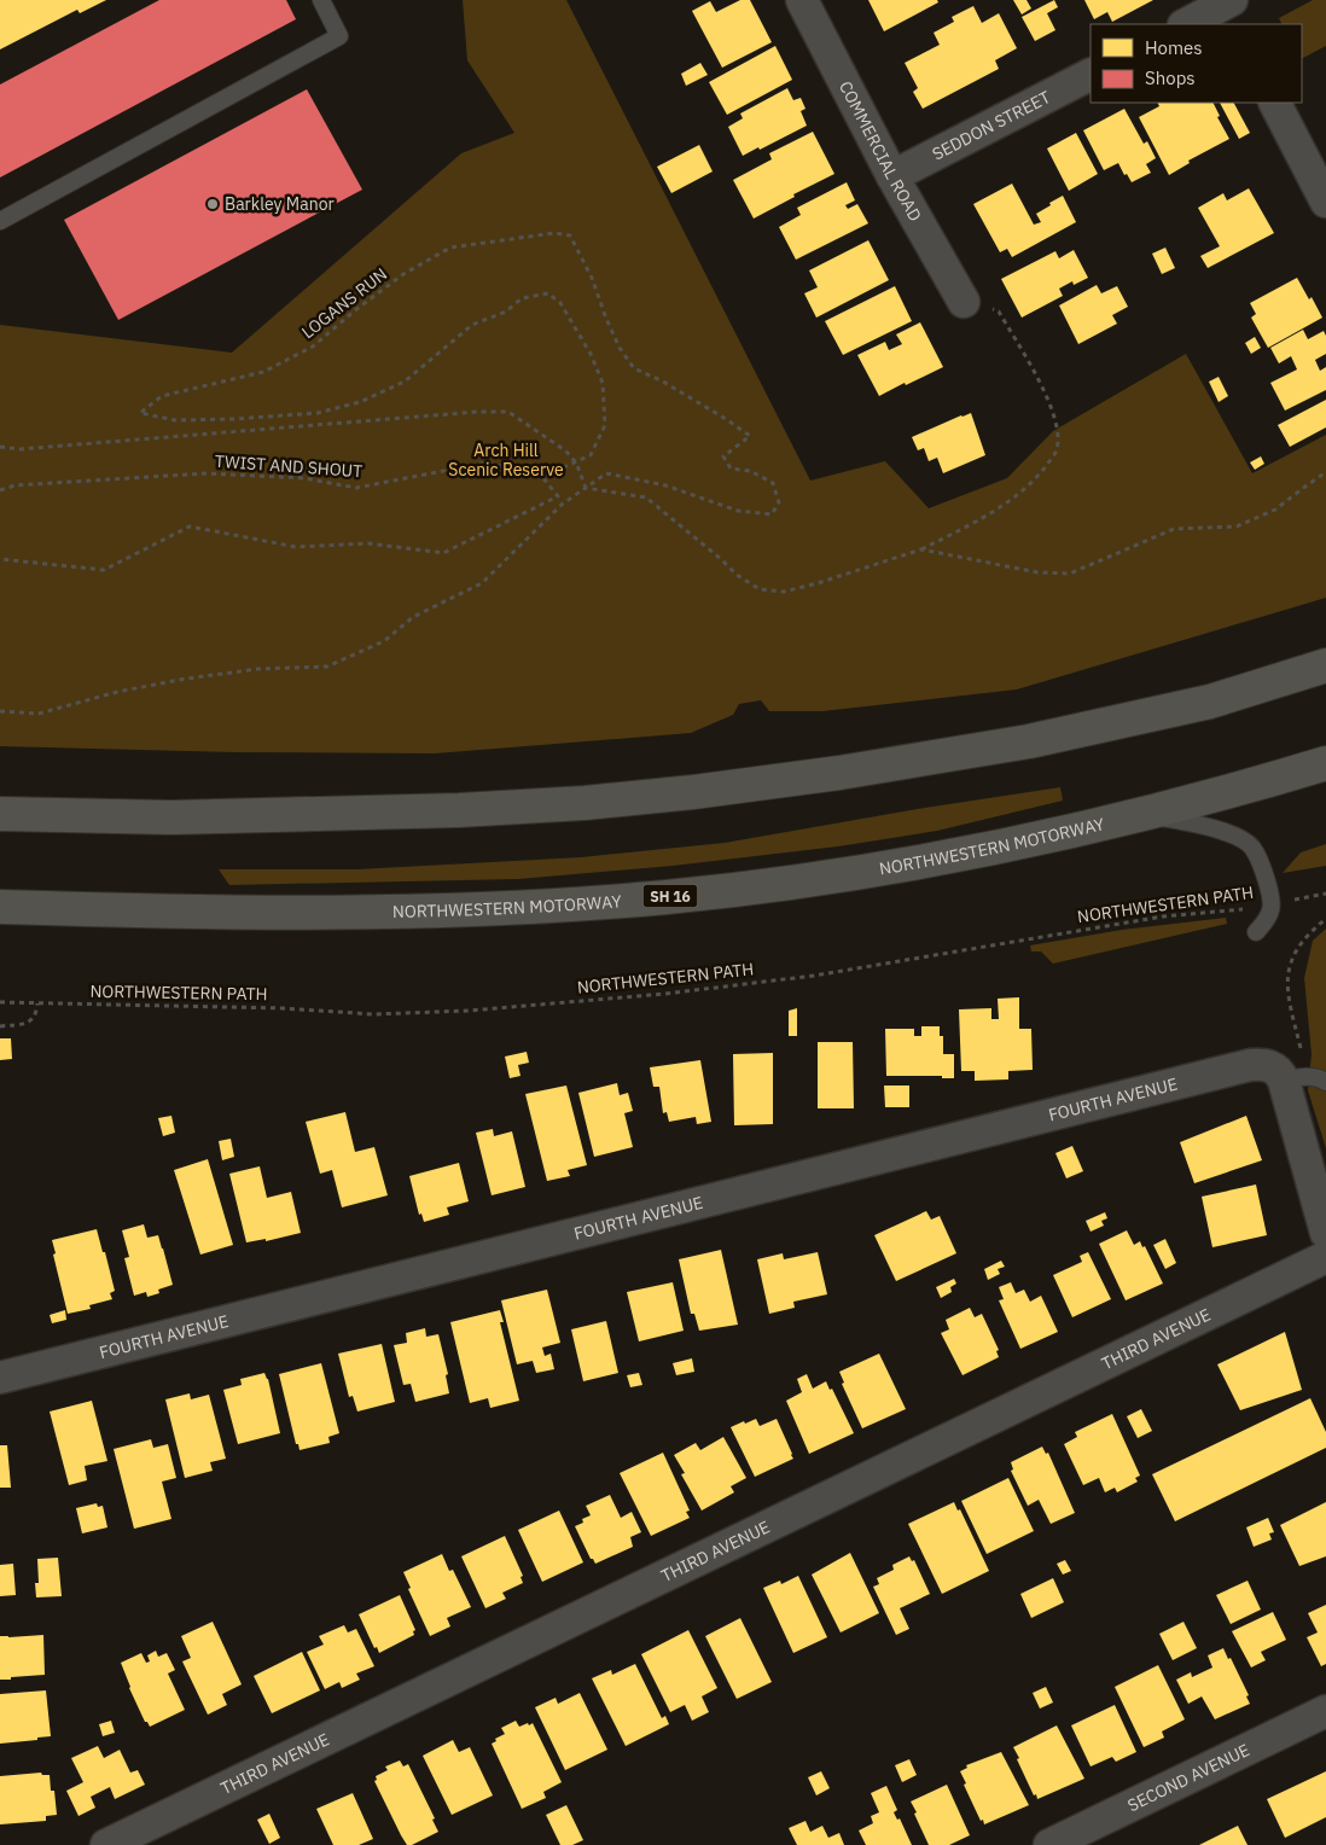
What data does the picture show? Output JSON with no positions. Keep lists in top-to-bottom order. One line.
{"streets":{"highway":["NORTHWESTERN MOTORWAY","SH 16"],"street":["SEDDON STREET","COMMERCIAL ROAD","FOURTH AVENUE","THIRD AVENUE","SECOND AVENUE"],"path":["LOGANS RUN","TWIST AND SHOUT","NORTHWESTERN PATH"]},"crossings":[["SEDDON STREET","COMMERCIAL ROAD"],["LOGANS RUN","TWIST AND SHOUT"]],"parks":["Arch Hill Scenic Reserve"],"places":["Barkley Manor"],"legend":["Homes","Shops"]}
